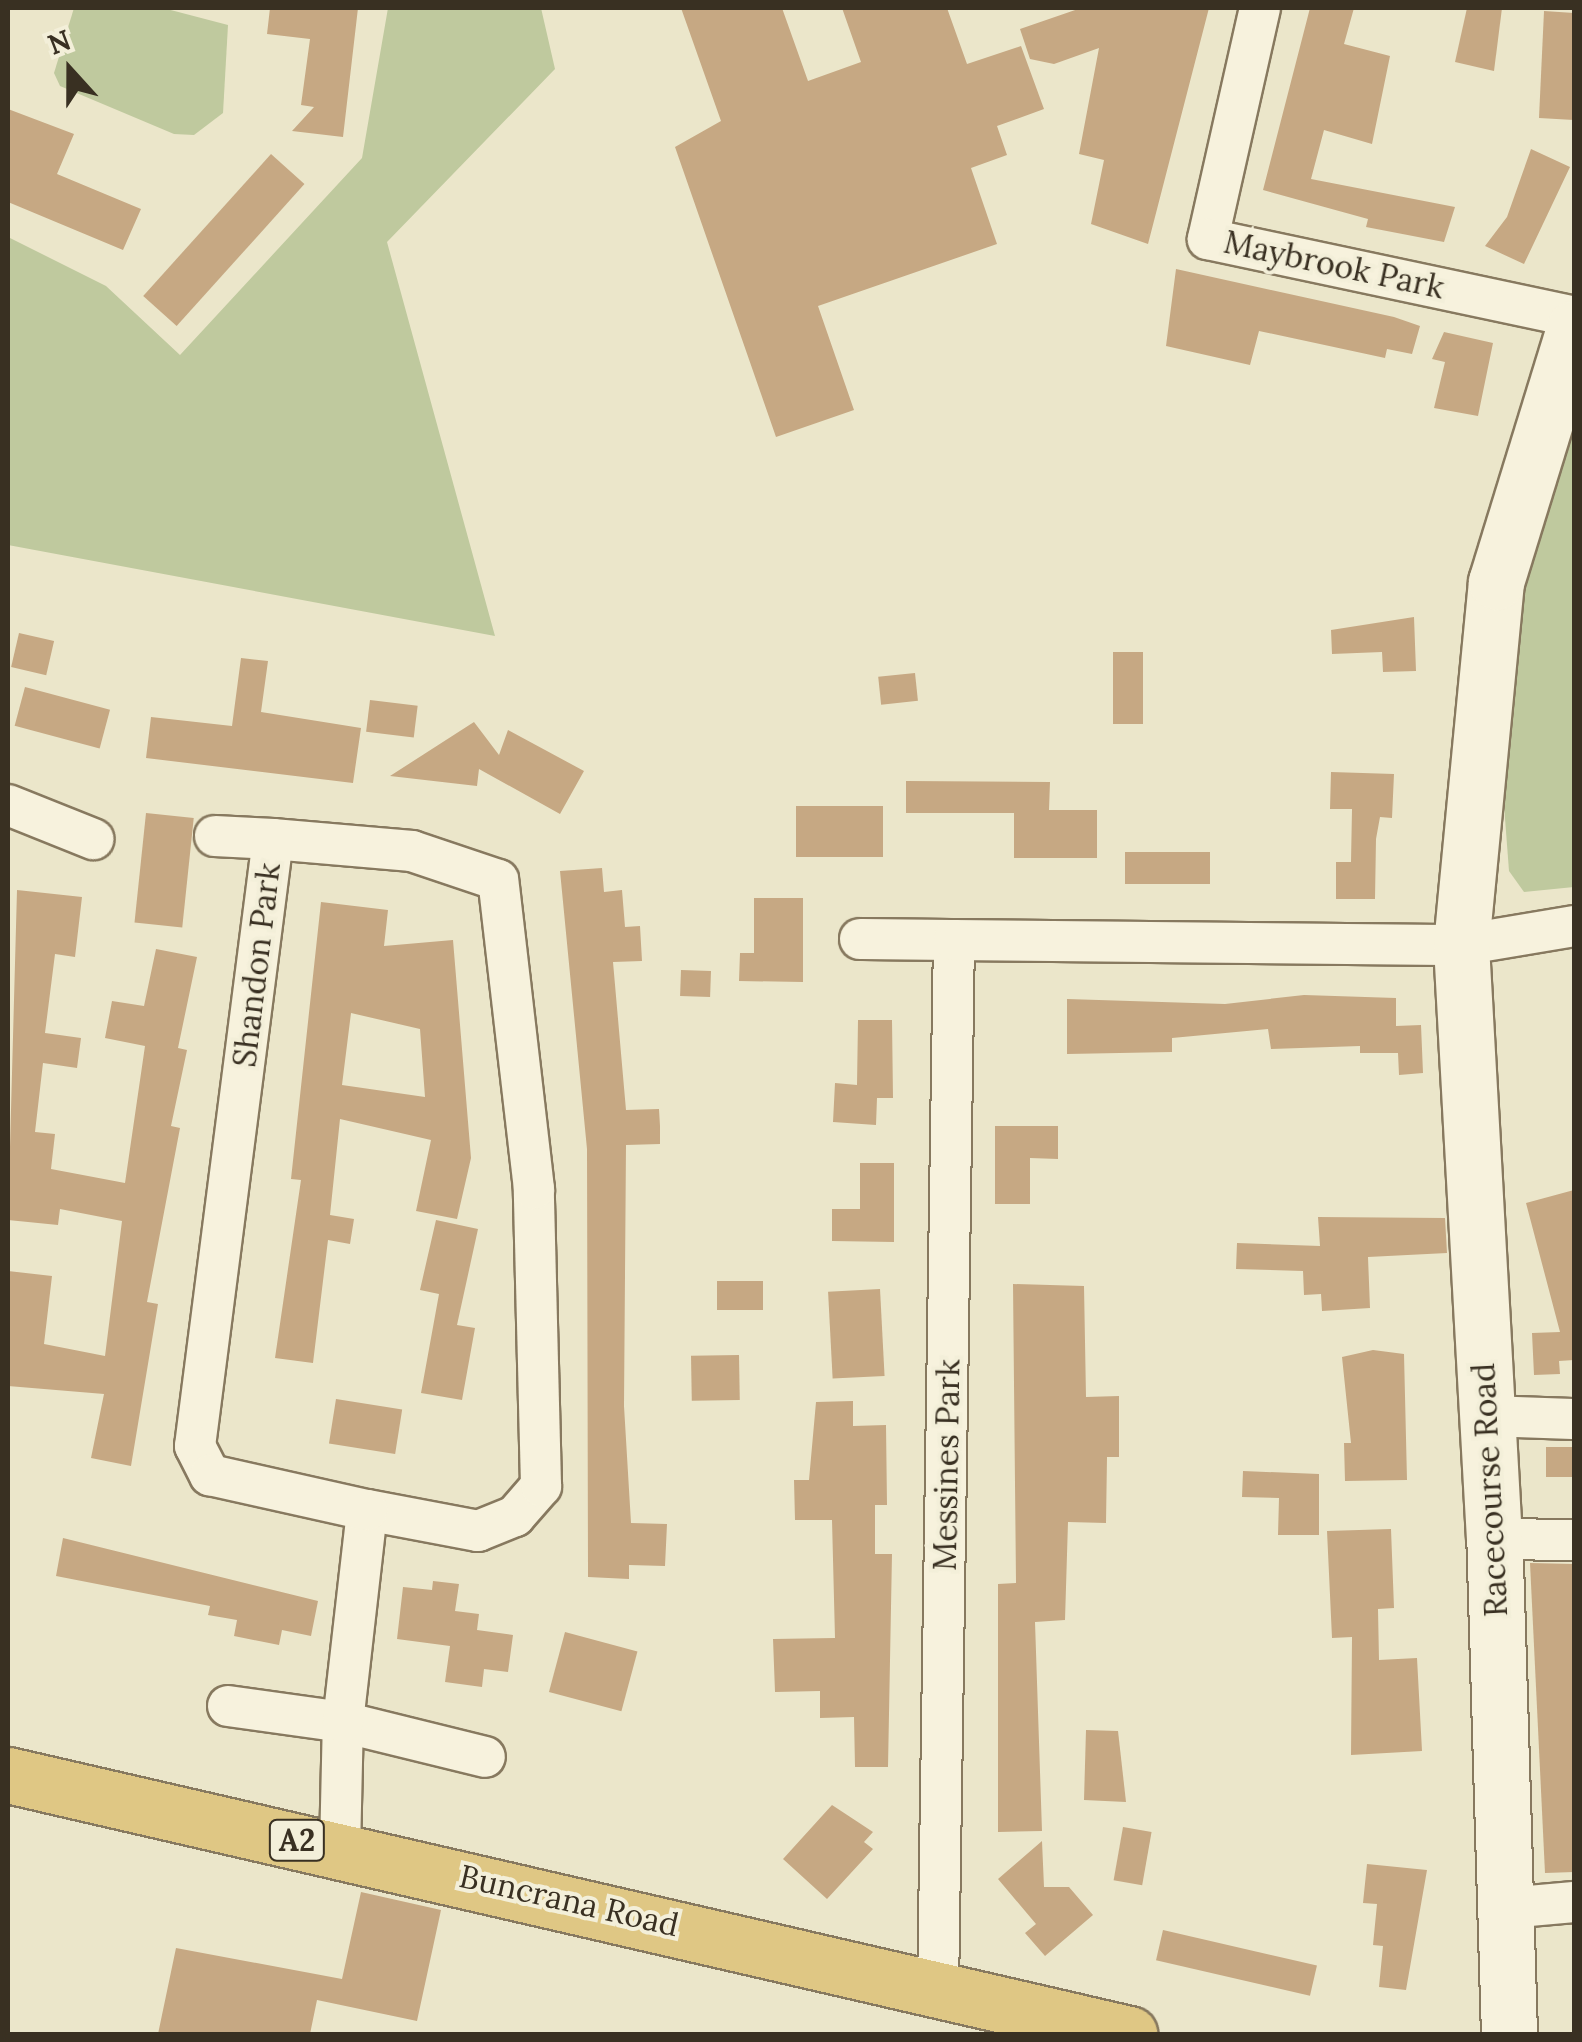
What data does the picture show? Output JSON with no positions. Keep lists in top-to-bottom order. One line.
{"streets":{"highway":["A2","Buncrana Road"],"main road":["Racecourse Road"],"street":["Maybrook Park","Shandon Park","Messines Park"]},"crossings":[["Messines Park","Buncrana Road"]],"north":"top"}
